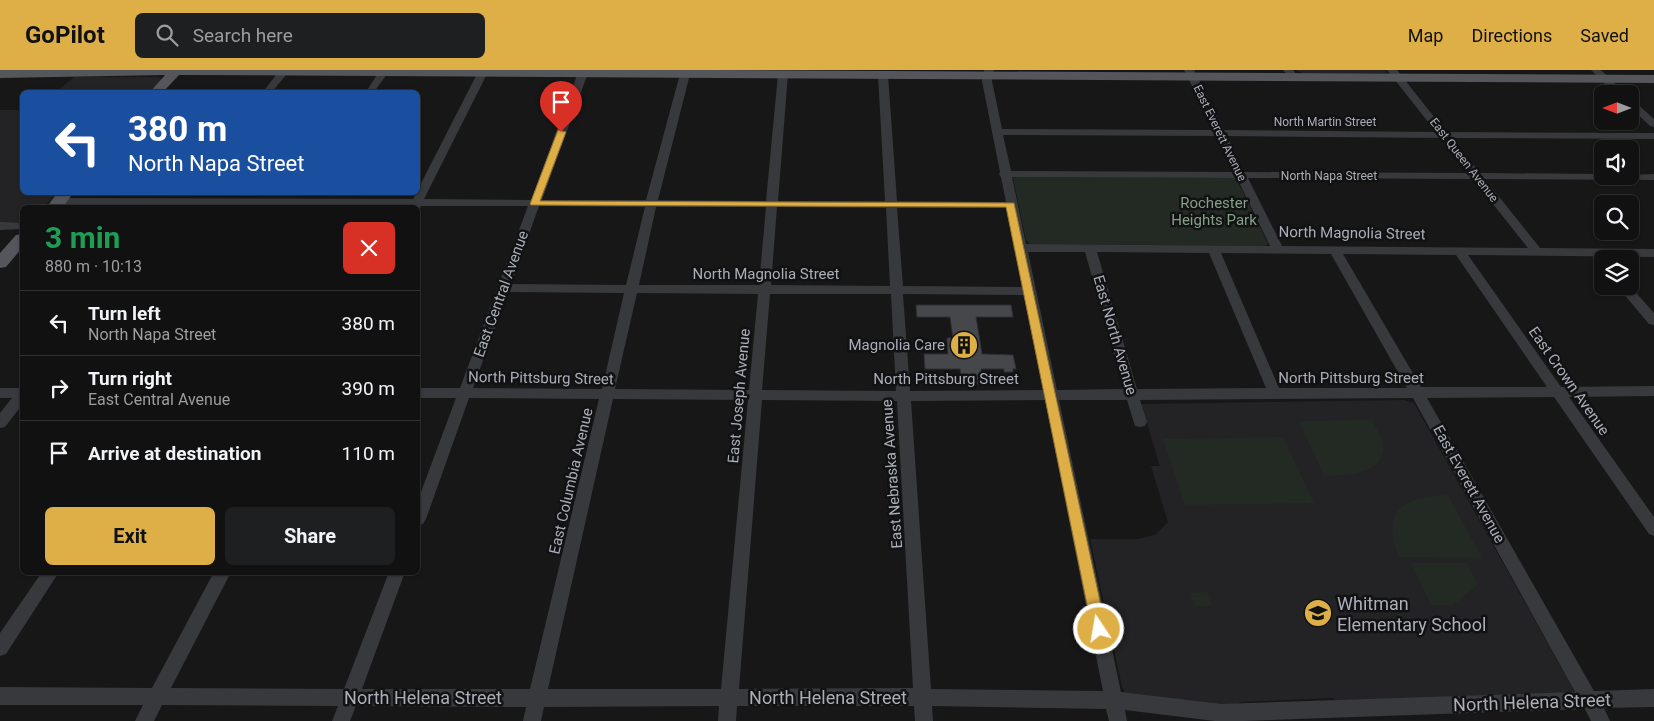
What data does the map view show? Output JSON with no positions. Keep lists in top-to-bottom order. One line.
{"streets":{"street":["North Martin Street","East Everett Avenue","East Queen Avenue","North Napa Street","North Magnolia Street","East Central Avenue","East North Avenue","North Pittsburg Street","East Crown Avenue","East Joseph Avenue","East Nebraska Avenue","East Columbia Avenue","North Helena Street"]},"crossings":[["North Martin Street","East Everett Avenue"],["North Martin Street","East Queen Avenue"],["East Everett Avenue","North Napa Street"],["East Everett Avenue","North Magnolia Street"],["East Everett Avenue","North Pittsburg Street"],["East Everett Avenue","North Helena Street"],["East Queen Avenue","North Napa Street"],["East Queen Avenue","North Magnolia Street"],["North Magnolia Street","East Central Avenue"],["North Magnolia Street","East North Avenue"],["North Magnolia Street","East Crown Avenue"],["North Magnolia Street","East Joseph Avenue"],["North Magnolia Street","East Nebraska Avenue"],["North Magnolia Street","East Columbia Avenue"],["East Central Avenue","North Pittsburg Street"],["East North Avenue","North Pittsburg Street"],["North Pittsburg Street","East Crown Avenue"],["North Pittsburg Street","East Joseph Avenue"],["North Pittsburg Street","East Nebraska Avenue"],["North Pittsburg Street","East Columbia Avenue"],["East Joseph Avenue","North Helena Street"],["East Nebraska Avenue","North Helena Street"],["East Columbia Avenue","North Helena Street"]],"parks":["Rochester Heights Park"],"places":{"building":["Magnolia Care"],"school or university":["Whitman Elementary School"]},"north":"left","page":{"header":"GoPilot","search":"Search here","nav":["Map","Directions","Saved"],"turn":["380 m","North Napa Street"],"heading":["3 min","880 m · 10:13"],"list":[{"name":"Turn left","note":"North Napa Street","value":"380 m"},{"name":"Turn right","note":"East Central Avenue","value":"390 m"},{"name":"Arrive at destination","value":"110 m"}],"buttons":["Exit","Share"]}}
